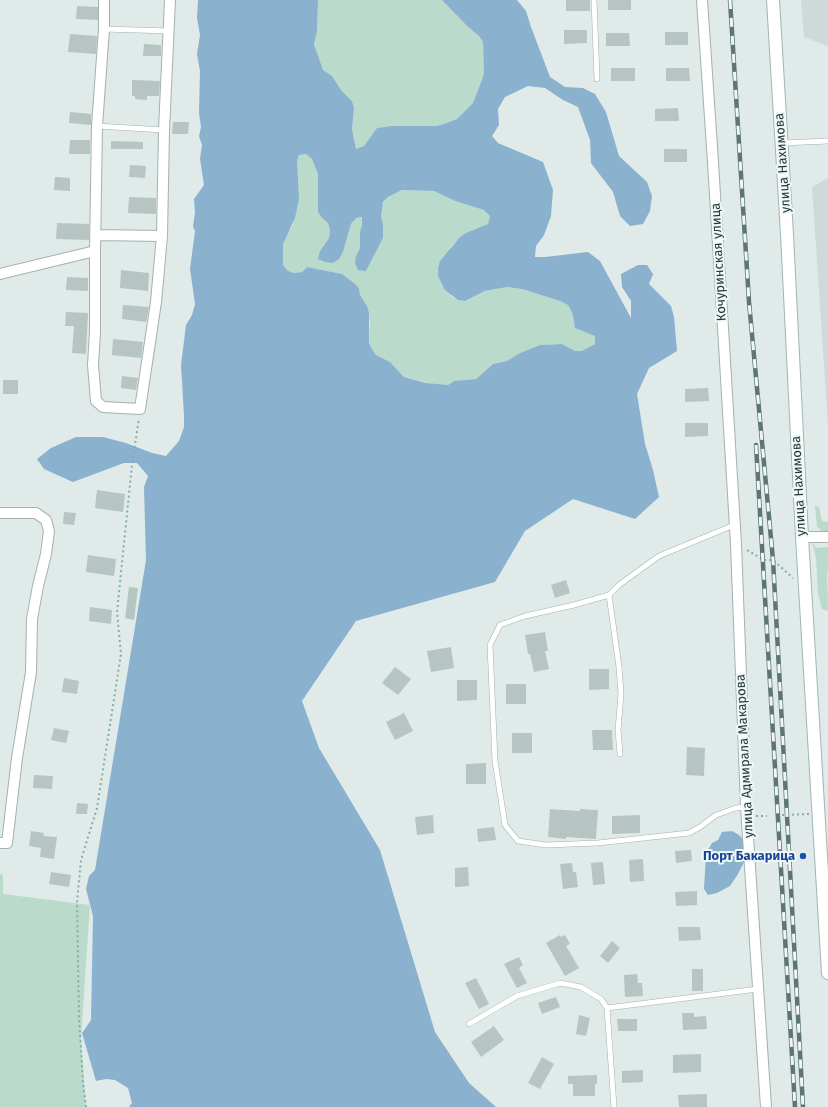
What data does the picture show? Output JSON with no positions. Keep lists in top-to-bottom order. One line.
{"streets":{"main road":["улица Нахимова"],"street":["Кочуринская улица","улица Адмирала Макарова"]},"crossings":[["Кочуринская улица","улица Адмирала Макарова"]],"places":["Порт Бакарица"]}
